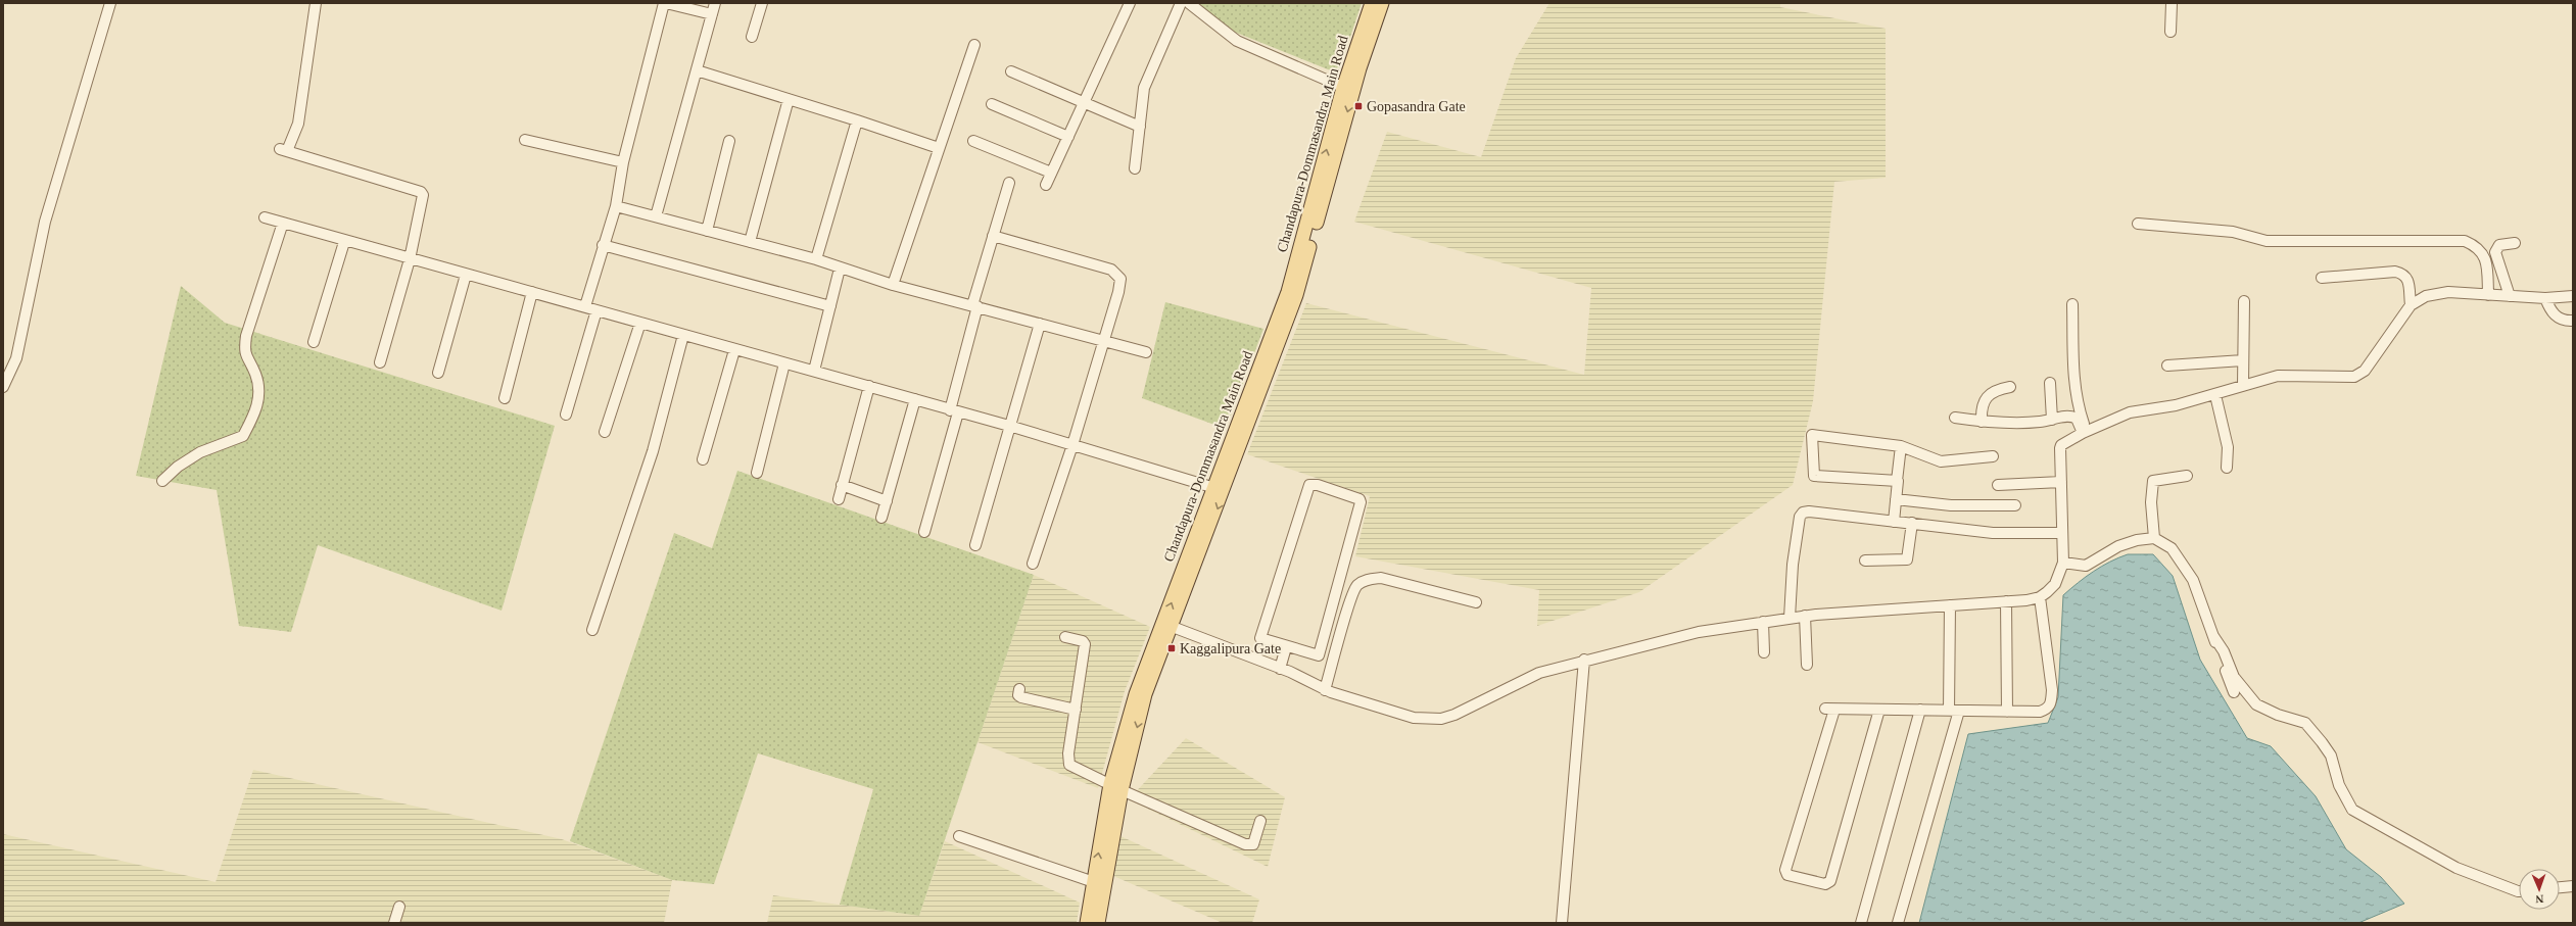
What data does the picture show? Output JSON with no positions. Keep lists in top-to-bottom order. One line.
{"streets":{"main road":["Chandapura-Dommasandra Main Road"]},"places":{"transit":["Gopasandra Gate","Kaggalipura Gate"]},"north":"bottom"}
